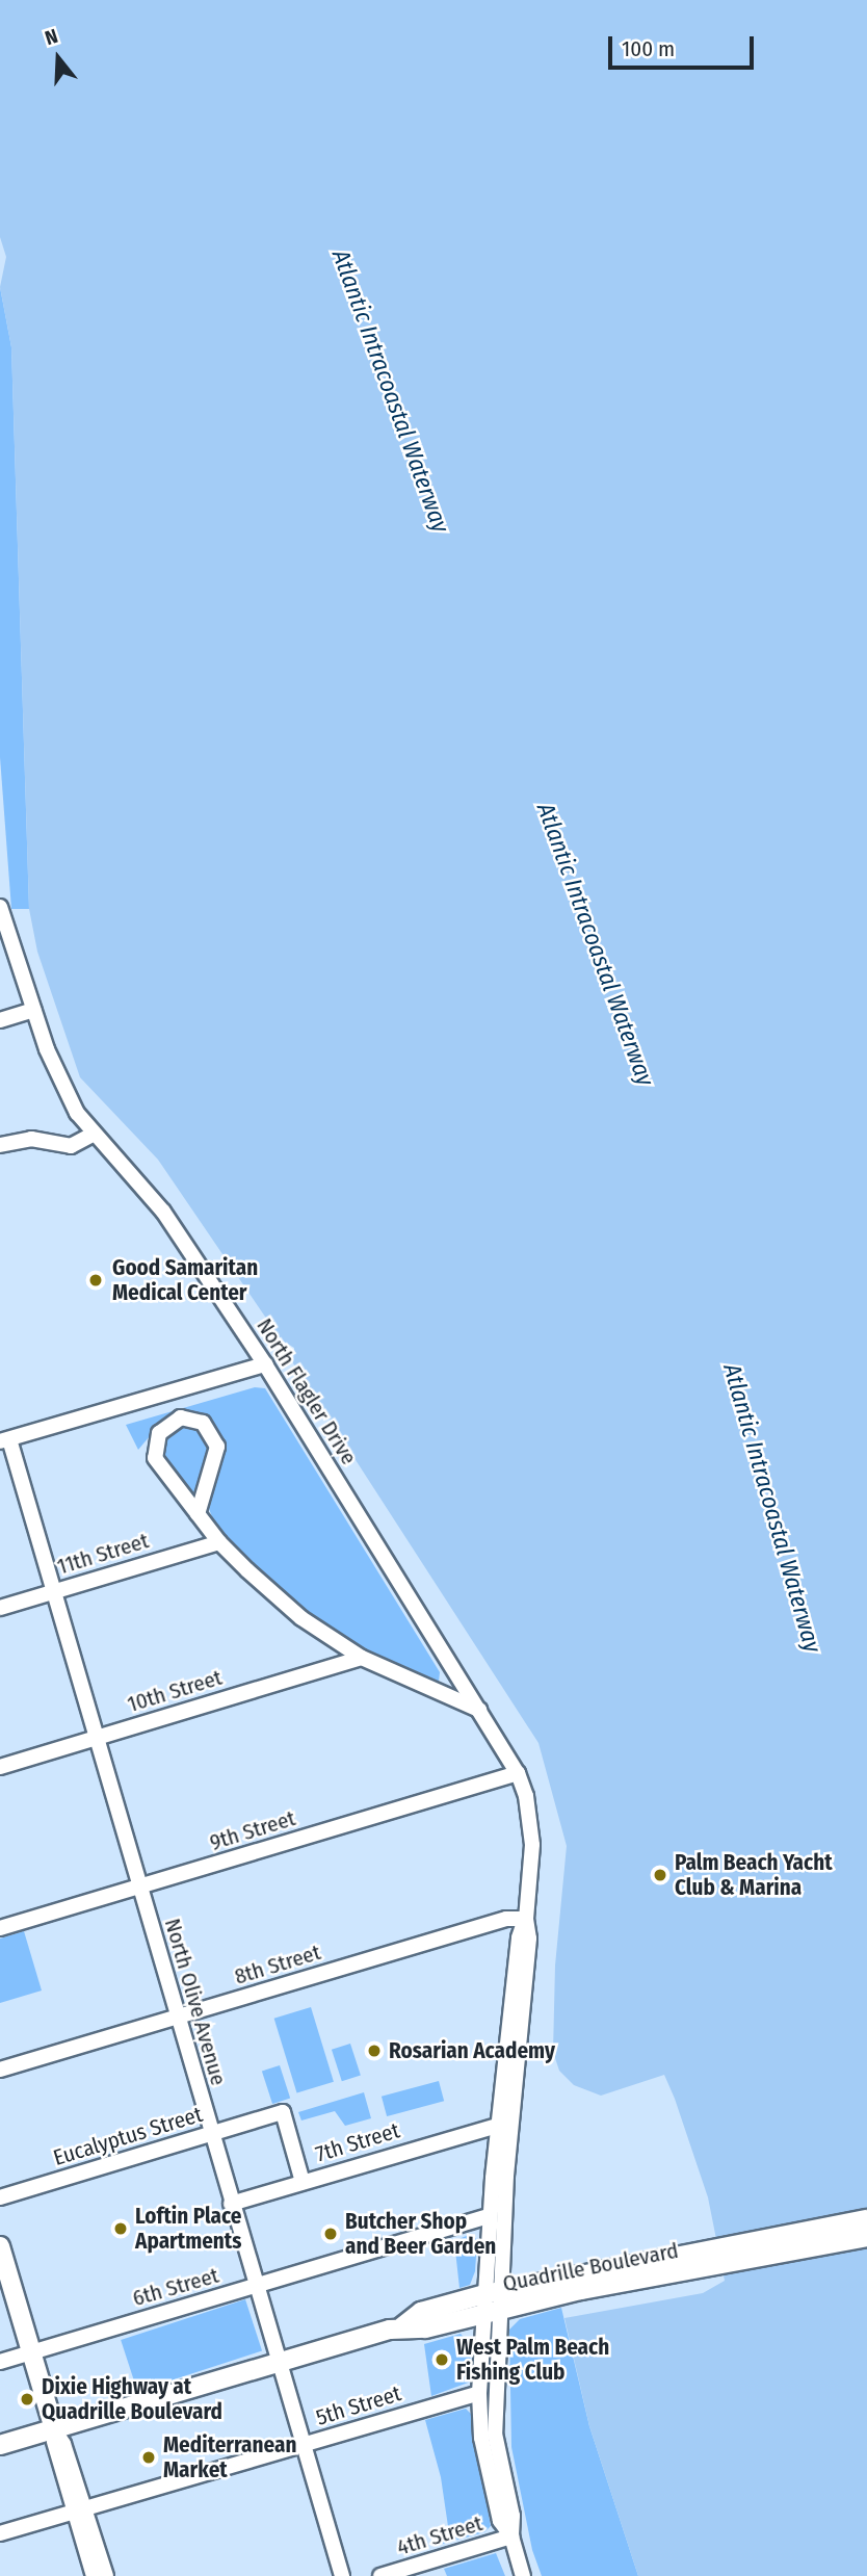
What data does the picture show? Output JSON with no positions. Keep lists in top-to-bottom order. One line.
{"streets":{"main road":["Quadrille Boulevard"],"street":["North Flagler Drive","11th Street","10th Street","9th Street","8th Street","North Olive Avenue","Eucalyptus Street","7th Street","6th Street","5th Street","4th Street"]},"crossings":[["North Flagler Drive","9th Street"],["North Flagler Drive","8th Street"],["North Flagler Drive","7th Street"],["North Flagler Drive","Quadrille Boulevard"],["North Flagler Drive","6th Street"],["North Flagler Drive","5th Street"],["North Flagler Drive","4th Street"],["11th Street","North Olive Avenue"],["10th Street","North Olive Avenue"],["9th Street","North Olive Avenue"],["8th Street","North Olive Avenue"],["North Olive Avenue","Eucalyptus Street"],["North Olive Avenue","7th Street"],["North Olive Avenue","Quadrille Boulevard"],["North Olive Avenue","6th Street"],["North Olive Avenue","5th Street"],["Eucalyptus Street","7th Street"]],"water":["Atlantic Intracoastal Waterway"],"places":["Good Samaritan Medical Center","Palm Beach Yacht Club & Marina","Rosarian Academy","Loftin Place Apartments","Butcher Shop and Beer Garden","West Palm Beach Fishing Club","Dixie Highway at Quadrille Boulevard","Mediterranean Market"],"scale_bar":"100 m","north":"top"}
